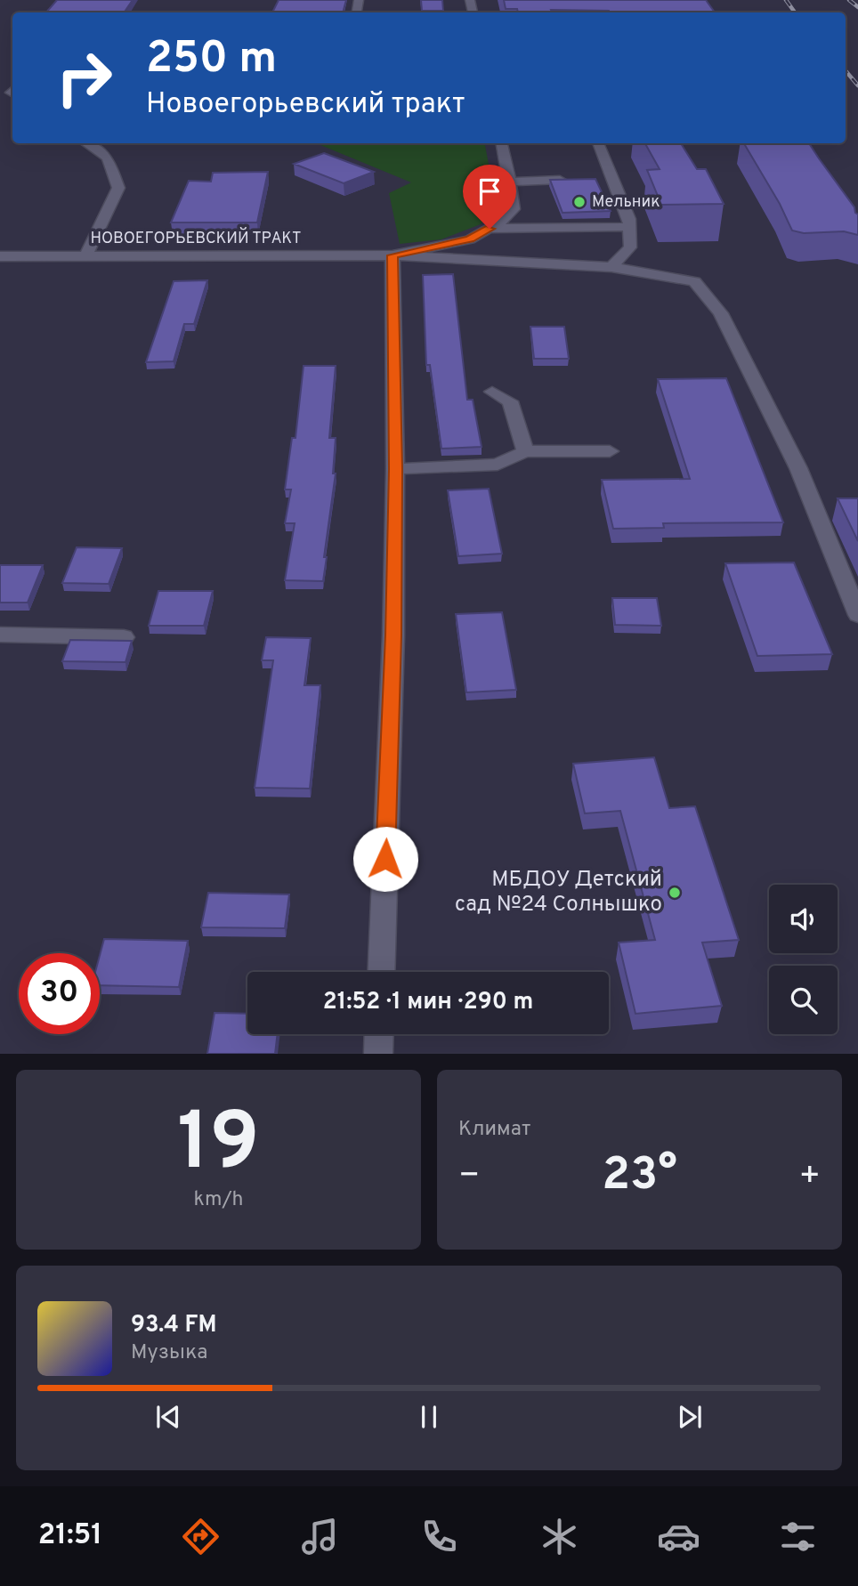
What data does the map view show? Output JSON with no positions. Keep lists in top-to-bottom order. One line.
{"streets":{"street":["НОВОЕГОРЬЕВСКИЙ ТРАКТ"]},"places":["Мельник","МБДОУ Детский сад №24 Солнышко"],"page":{"turn":["250 m","Новоегорьевский тракт"],"limit":"30","trip":"21:52 · 1 мин · 290 m","tile":[["19","km/h"],"Климат"],"heat":["−","23°","+"],"song":["93.4 FM","Музыка"],"tabs":"21:51"}}
